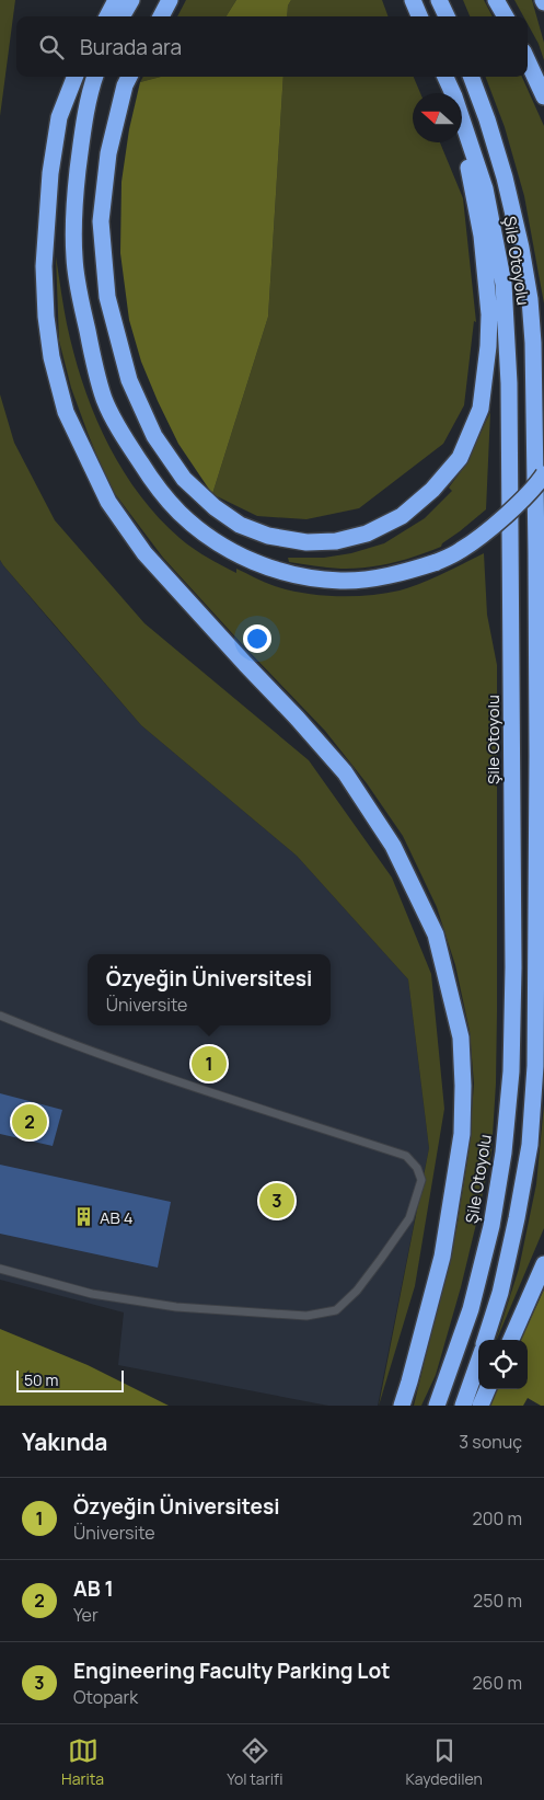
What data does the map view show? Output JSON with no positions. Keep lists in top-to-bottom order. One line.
{"streets":{"highway":["Şile Otoyolu"]},"places":{"building":["AB 4"]},"scale_bar":"50 m","north":"left","page":{"search":"Burada ara","popup":["Özyeğin Üniversitesi","Üniversite"],"pins":["1","2","3"],"scale":"50 m","heading":["Yakında","3 sonuç"],"list":[{"mark":"1","name":"Özyeğin Üniversitesi","note":"Üniversite","value":"200 m"},{"mark":"2","name":"AB 1","note":"Yer","value":"250 m"},{"mark":"3","name":"Engineering Faculty Parking Lot","note":"Otopark","value":"260 m"}],"nav":["Harita","Yol tarifi","Kaydedilen"]}}
